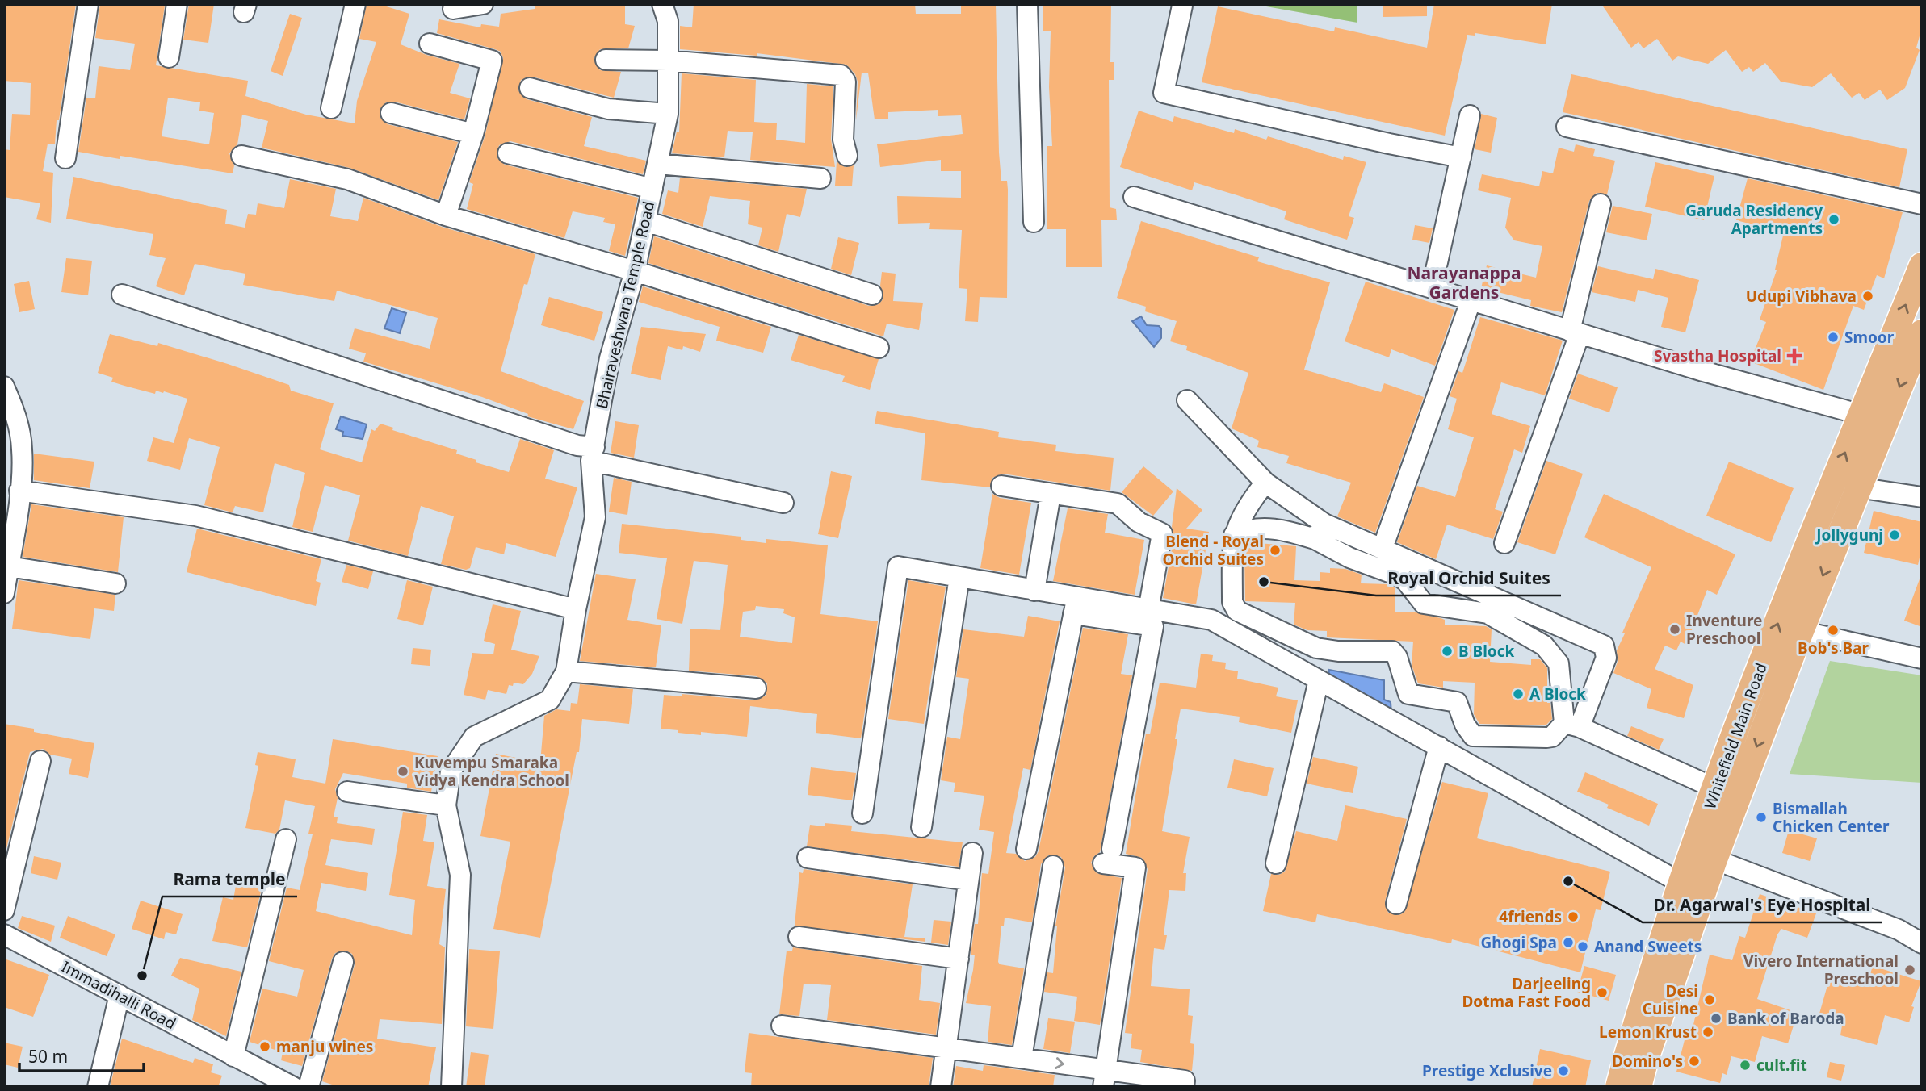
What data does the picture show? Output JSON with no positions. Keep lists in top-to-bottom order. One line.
{"streets":{"main road":["Whitefield Main Road"],"street":["Bhairaveshwara Temple Road","Immadihalli Road"]},"districts":["Narayanappa Gardens"],"places":{"other":["Garuda Residency Apartments","Udupi Vibhava","Smoor","Jollygunj","Blend - Royal Orchid Suites","Royal Orchid Suites","Inventure Preschool","Bob's Bar","B Block","A Block","Kuvempu Smaraka Vidya Kendra School","Bismallah Chicken Center","Dr. Agarwal's Eye Hospital","4friends","Ghogi Spa","Anand Sweets","Vivero International Preschool","Rama temple","Darjeeling Dotma Fast Food","Desi Cuisine","Bank of Baroda","Lemon Krust","manju wines","Domino's","cult.fit","Prestige Xclusive"],"health":["Svastha Hospital"]},"scale_bar":"50 m"}
